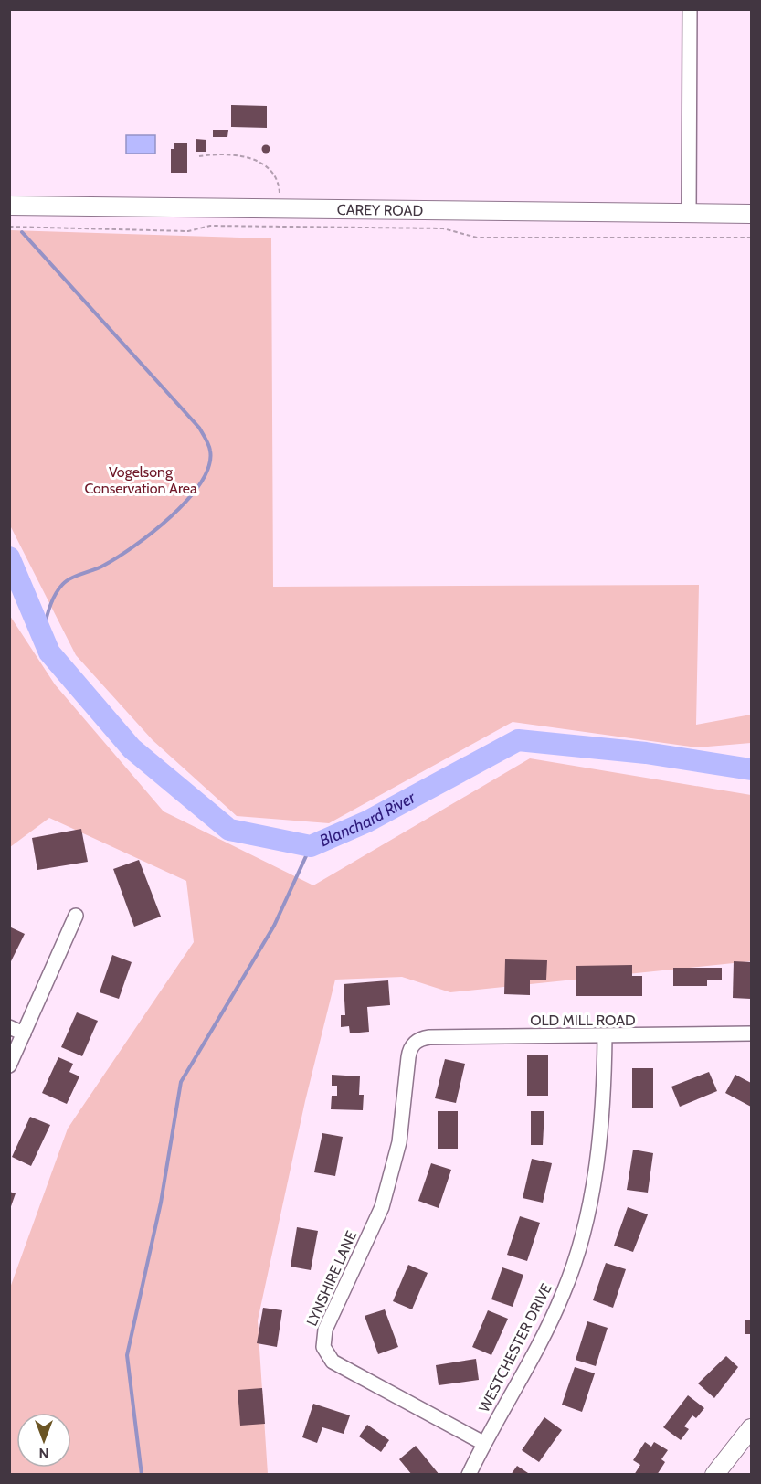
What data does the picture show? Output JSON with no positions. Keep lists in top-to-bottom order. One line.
{"streets":{"main road":["CAREY ROAD"],"street":["OLD MILL ROAD","LYNSHIRE LANE","WESTCHESTER DRIVE"]},"crossings":[["OLD MILL ROAD","LYNSHIRE LANE"],["OLD MILL ROAD","WESTCHESTER DRIVE"],["LYNSHIRE LANE","WESTCHESTER DRIVE"]],"water":["Blanchard River"],"parks":["Vogelsong Conservation Area"],"north":"bottom"}
